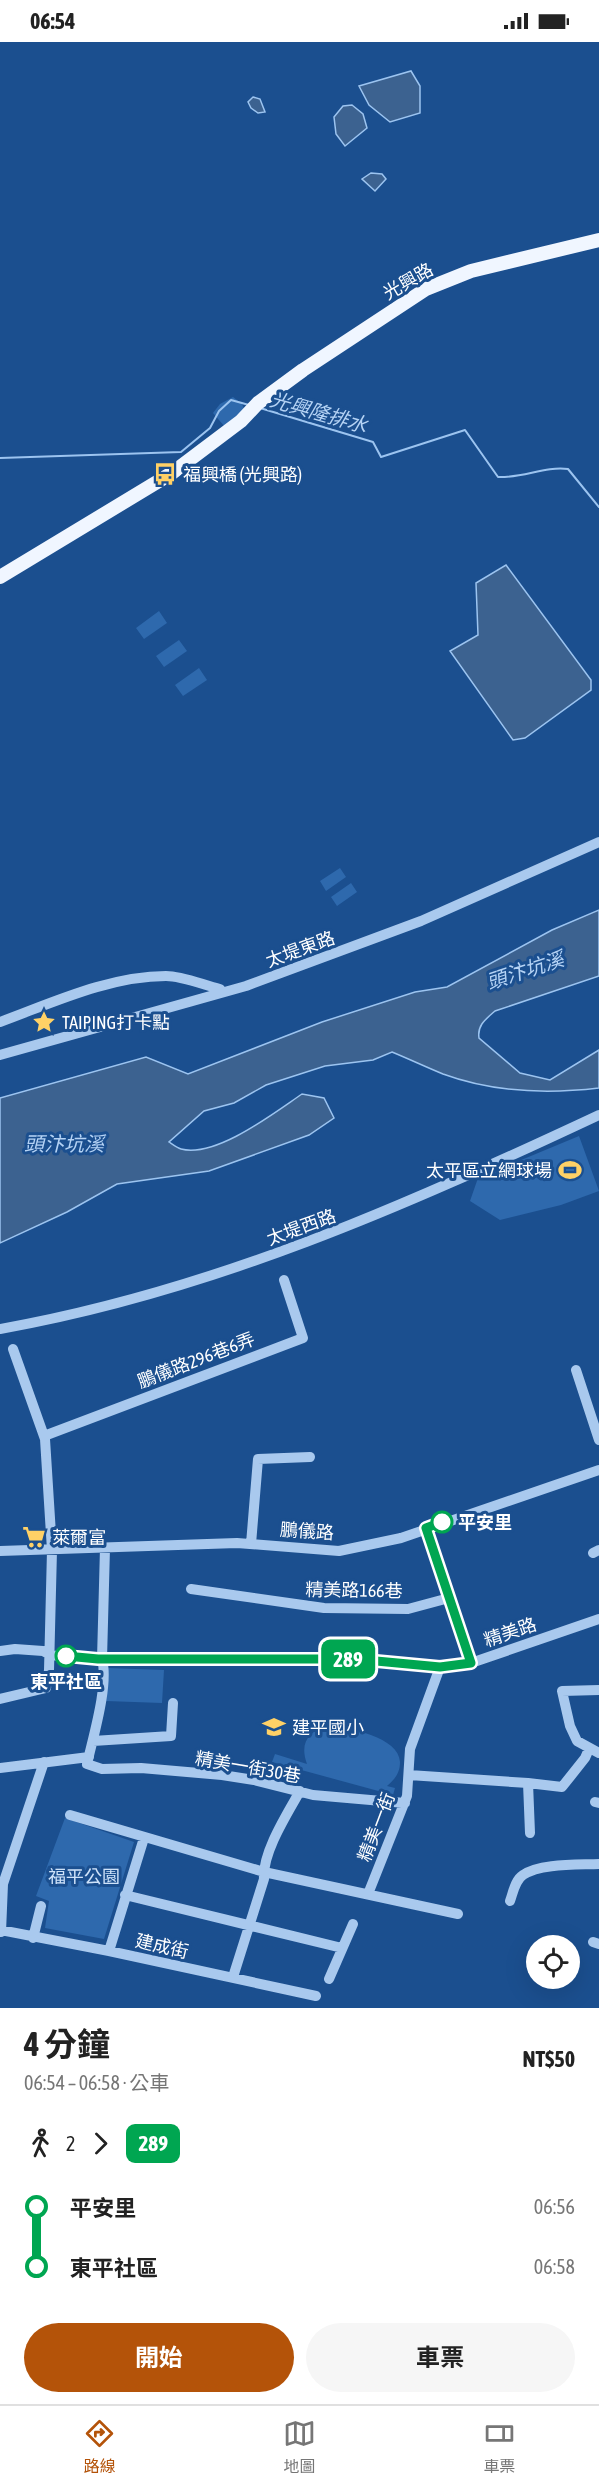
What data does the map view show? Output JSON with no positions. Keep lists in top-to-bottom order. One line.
{"streets":{"main road":["光興路"],"street":["太堤東路","太堤西路","鵬儀路296巷6弄","鵬儀路","精美路166巷","精美路","精美一街30巷","精美一街","建成街"]},"crossings":[["精美路","精美一街"],["精美一街30巷","精美一街"]],"water":["光興隆排水","頭汴坑溪"],"parks":["福平公園"],"places":{"bus stop":["福興橋 (光興路)"],"place":["TAIPING打卡點"],"sports":["太平區立網球場"],"other":["平安里","東平社區"],"supermarket":["萊爾富"],"school or university":["建平國小"]},"lines":["bus line 289"],"page":{"status":"06:54","on_map":"289","heading":["4 分鐘","06:54 – 06:58 · 公車","NT$50"],"legs":["2","289"],"list":[{"name":"平安里","value":"06:56"},{"name":"東平社區","value":"06:58"}],"buttons":["開始","車票"],"tabs":["路線","地圖","車票"]}}
